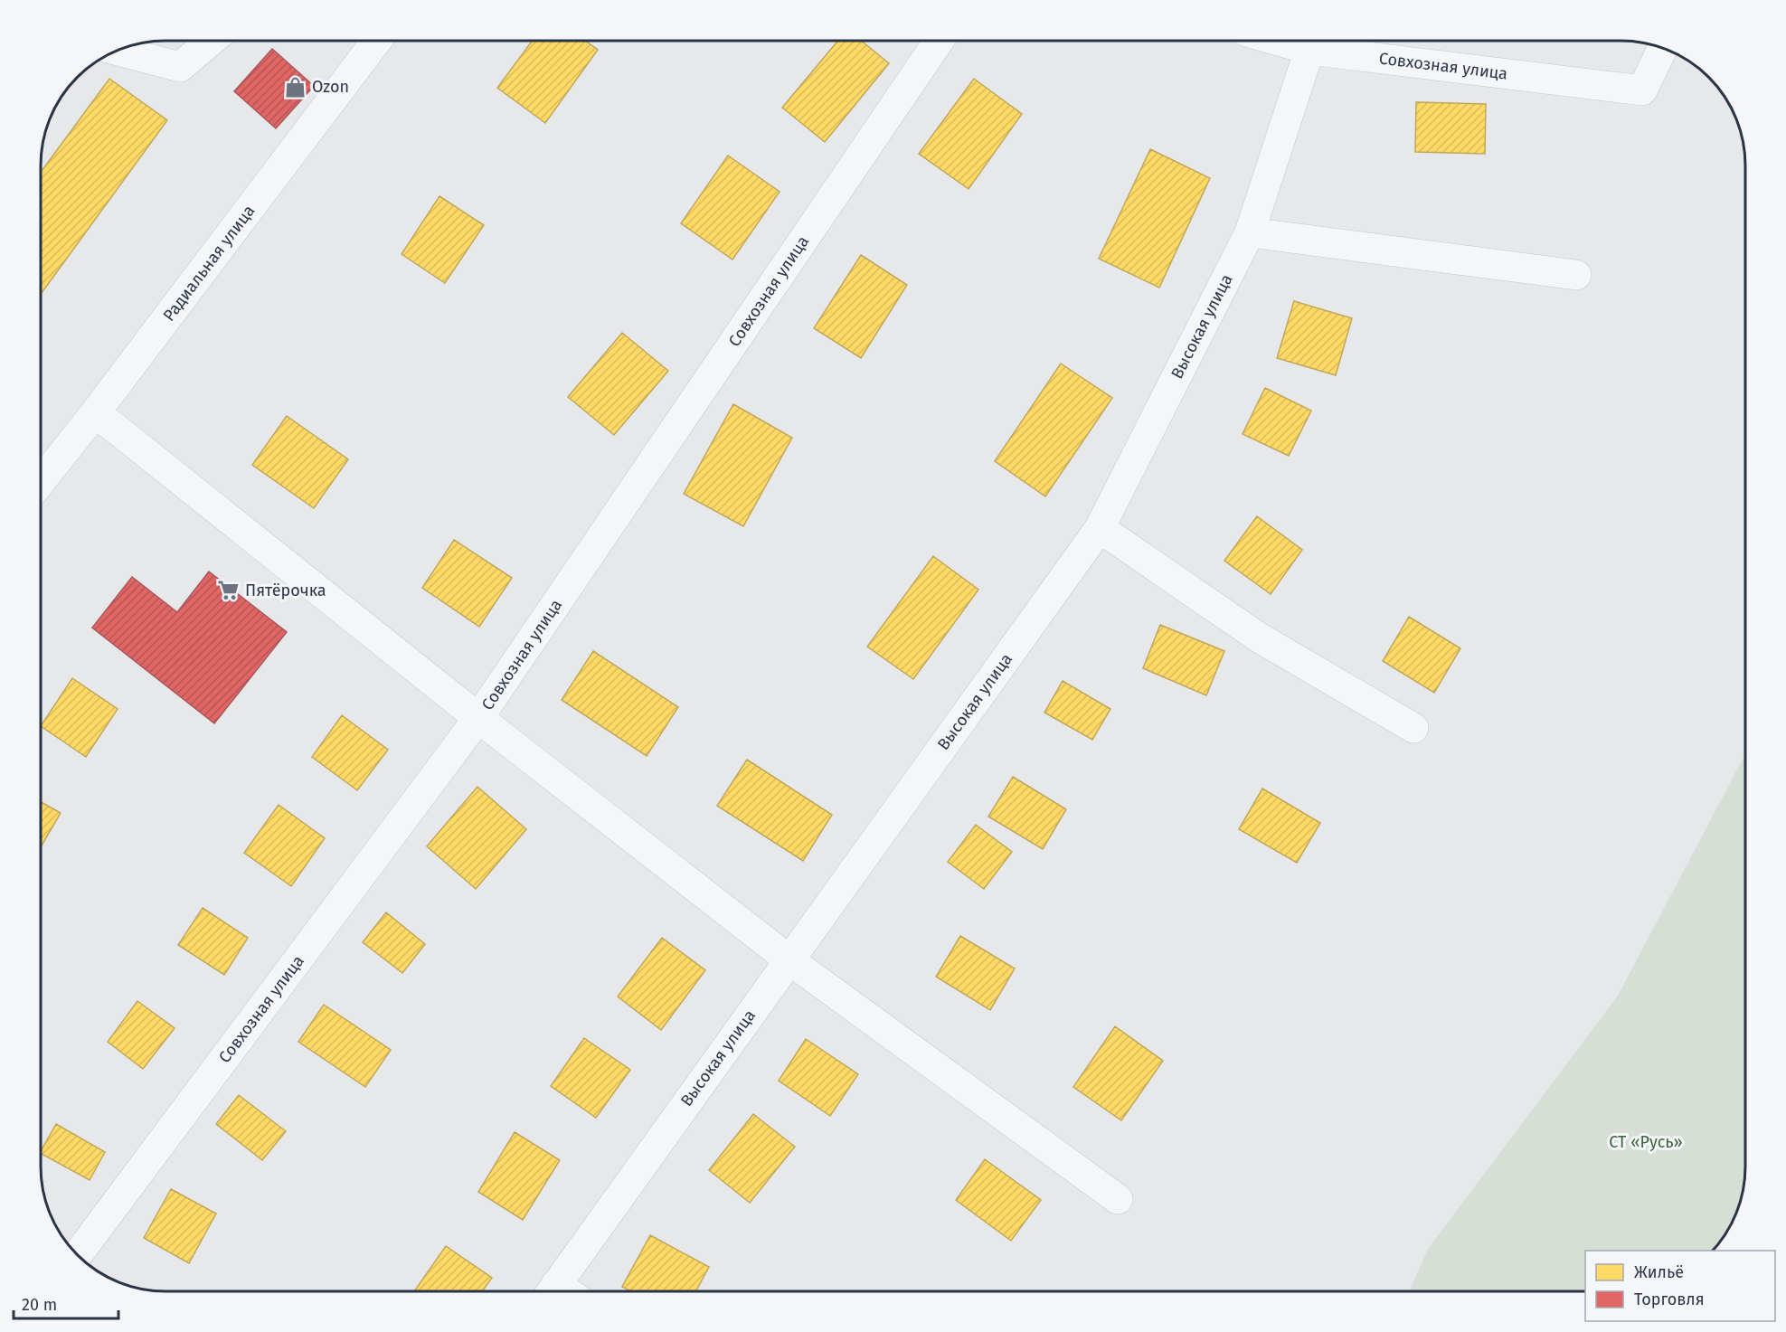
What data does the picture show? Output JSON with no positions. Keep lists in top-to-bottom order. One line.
{"streets":{"street":["Совхозная улица","Радиальная улица","Высокая улица"]},"crossings":[["Совхозная улица","Высокая улица"]],"parks":["СТ «Русь»"],"places":{"shop":["Ozon"],"supermarket":["Пятёрочка"]},"legend":["Жильё","Торговля"],"scale_bar":"20 m"}
